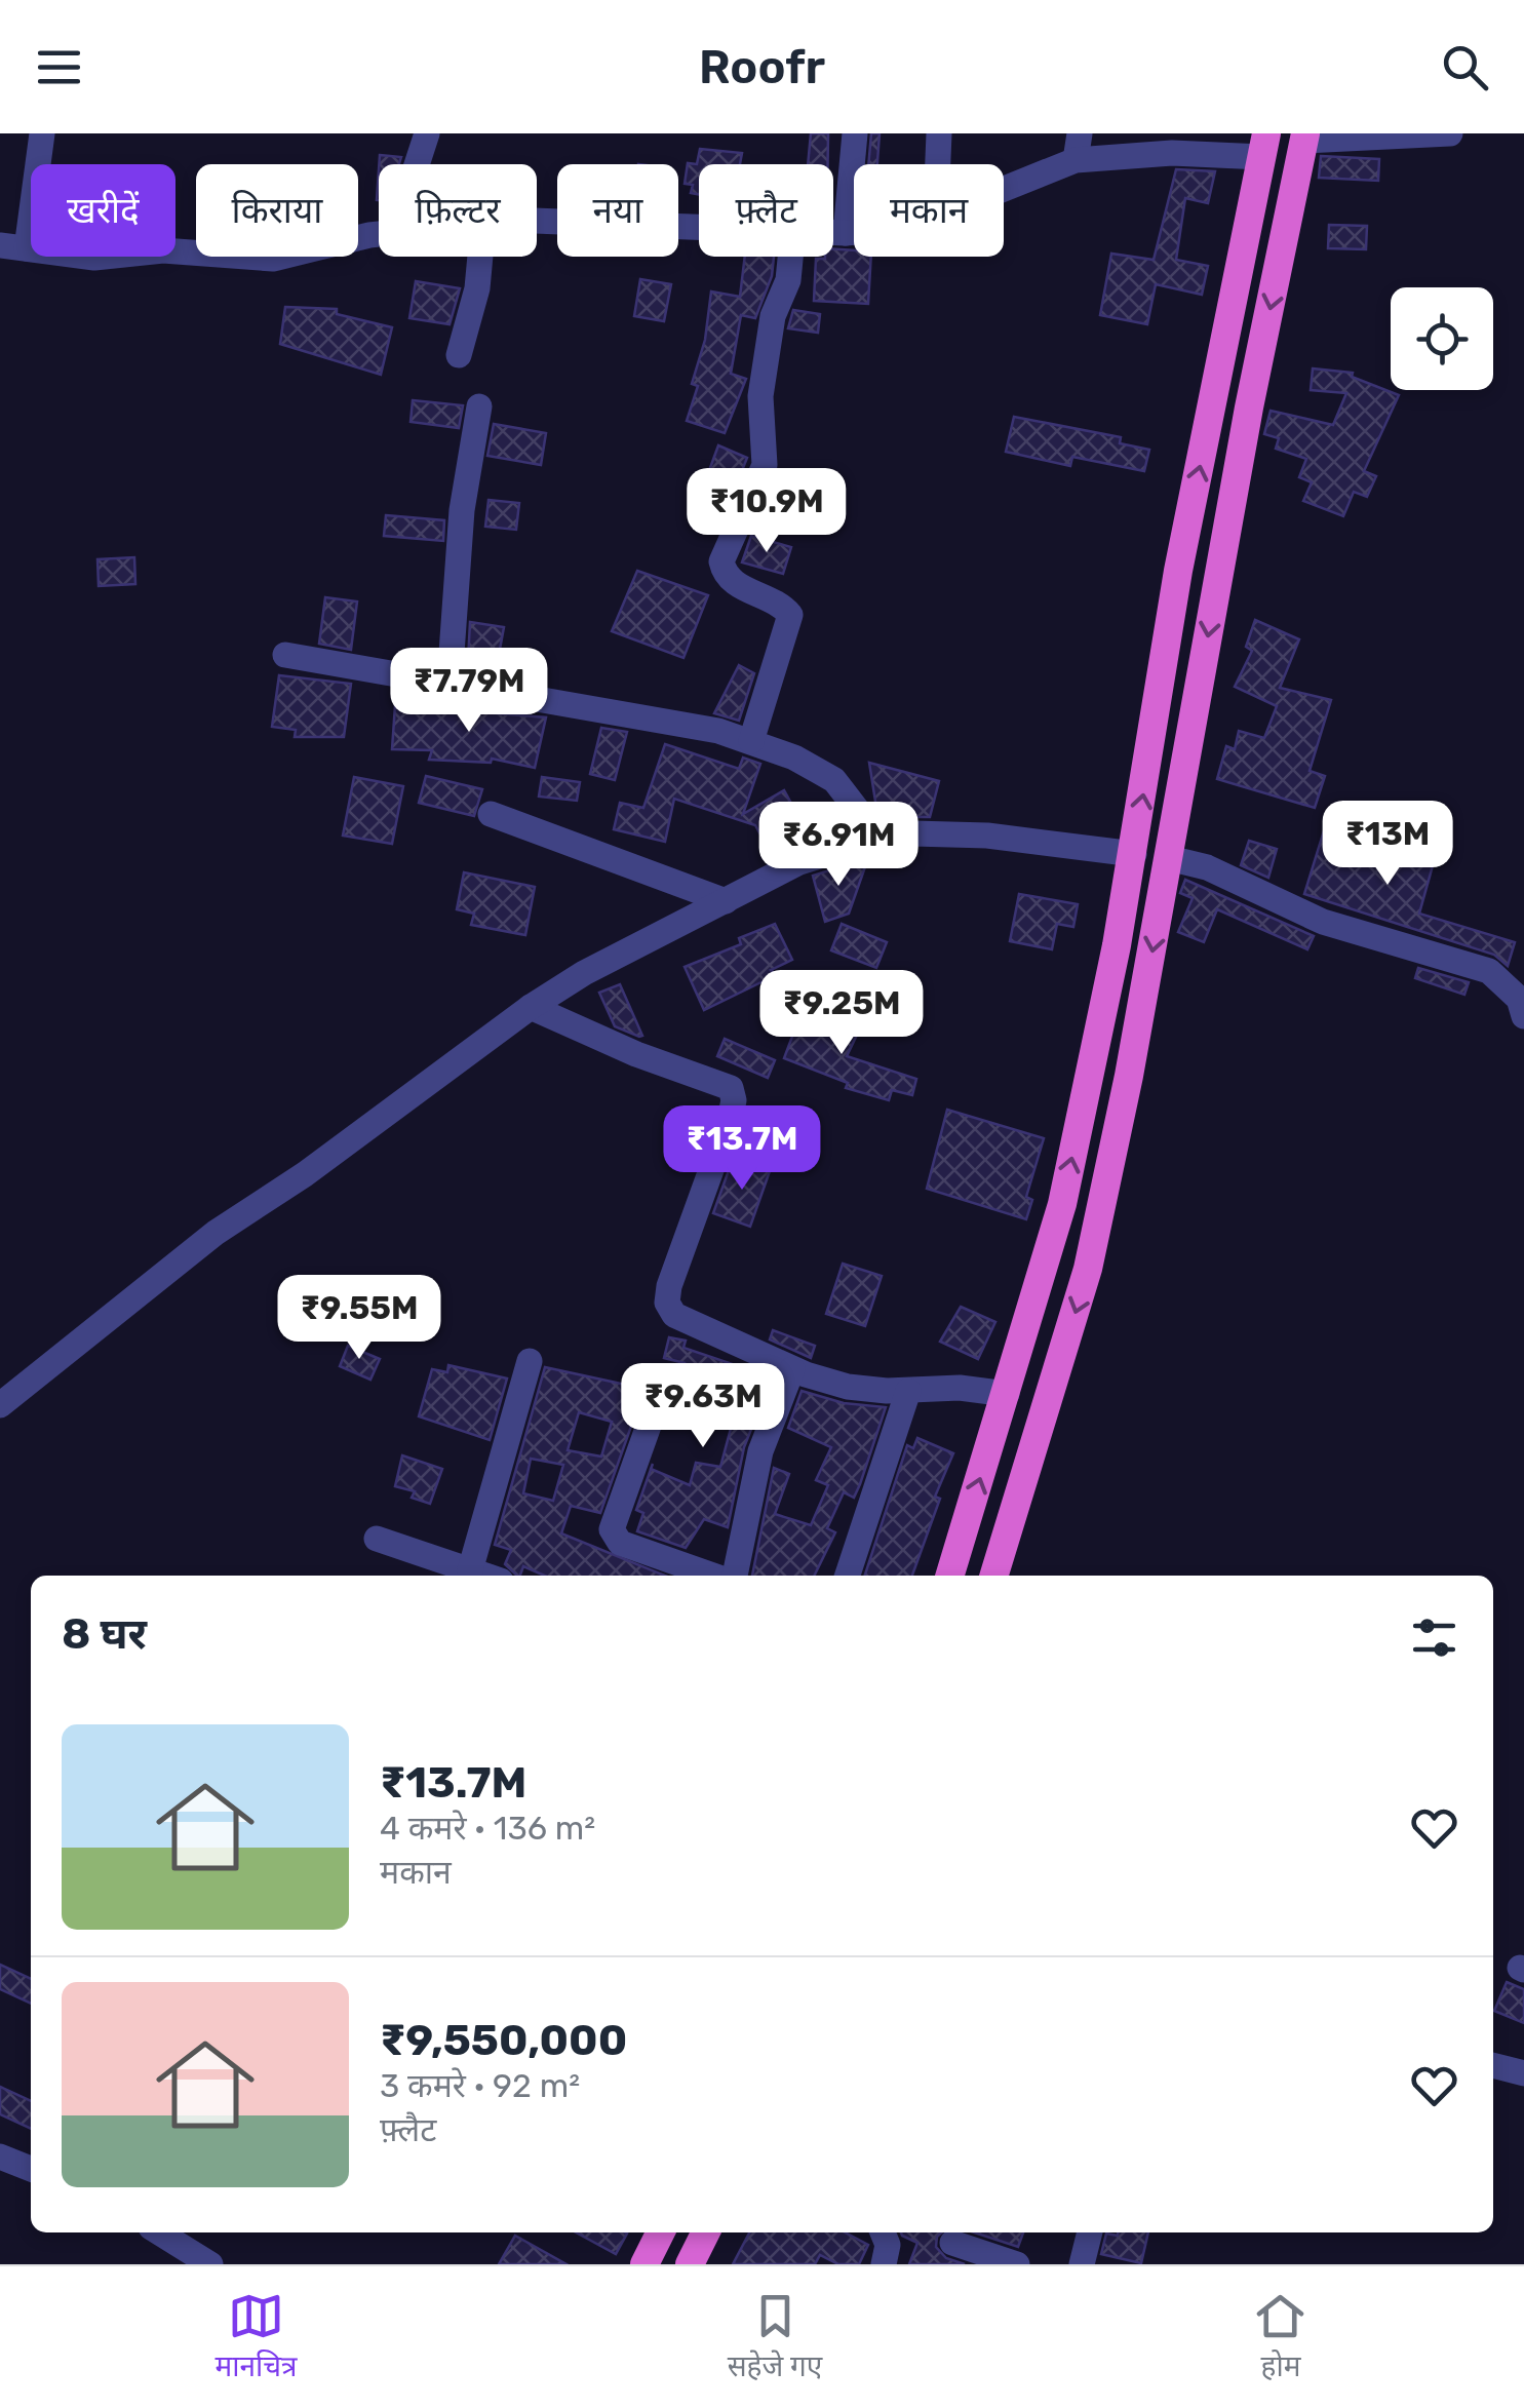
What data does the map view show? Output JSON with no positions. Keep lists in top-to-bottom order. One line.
{"page":{"header":"Roofr","chip":["खरीदें","किराया","फ़िल्टर","नया","फ़्लैट","मकान"],"price":["₹10.9M","₹7.79M","₹13M","₹6.91M","₹9.25M","₹13.7M","₹9.55M","₹9.63M"],"heading":"8 घर","list":[{"name":"₹13.7M","note":"4 कमरे · 136 m² · मकान"},{"name":"₹9,550,000","note":"3 कमरे · 92 m² · फ़्लैट"}],"tabs":["मानचित्र","सहेजे गए","होम"]}}
